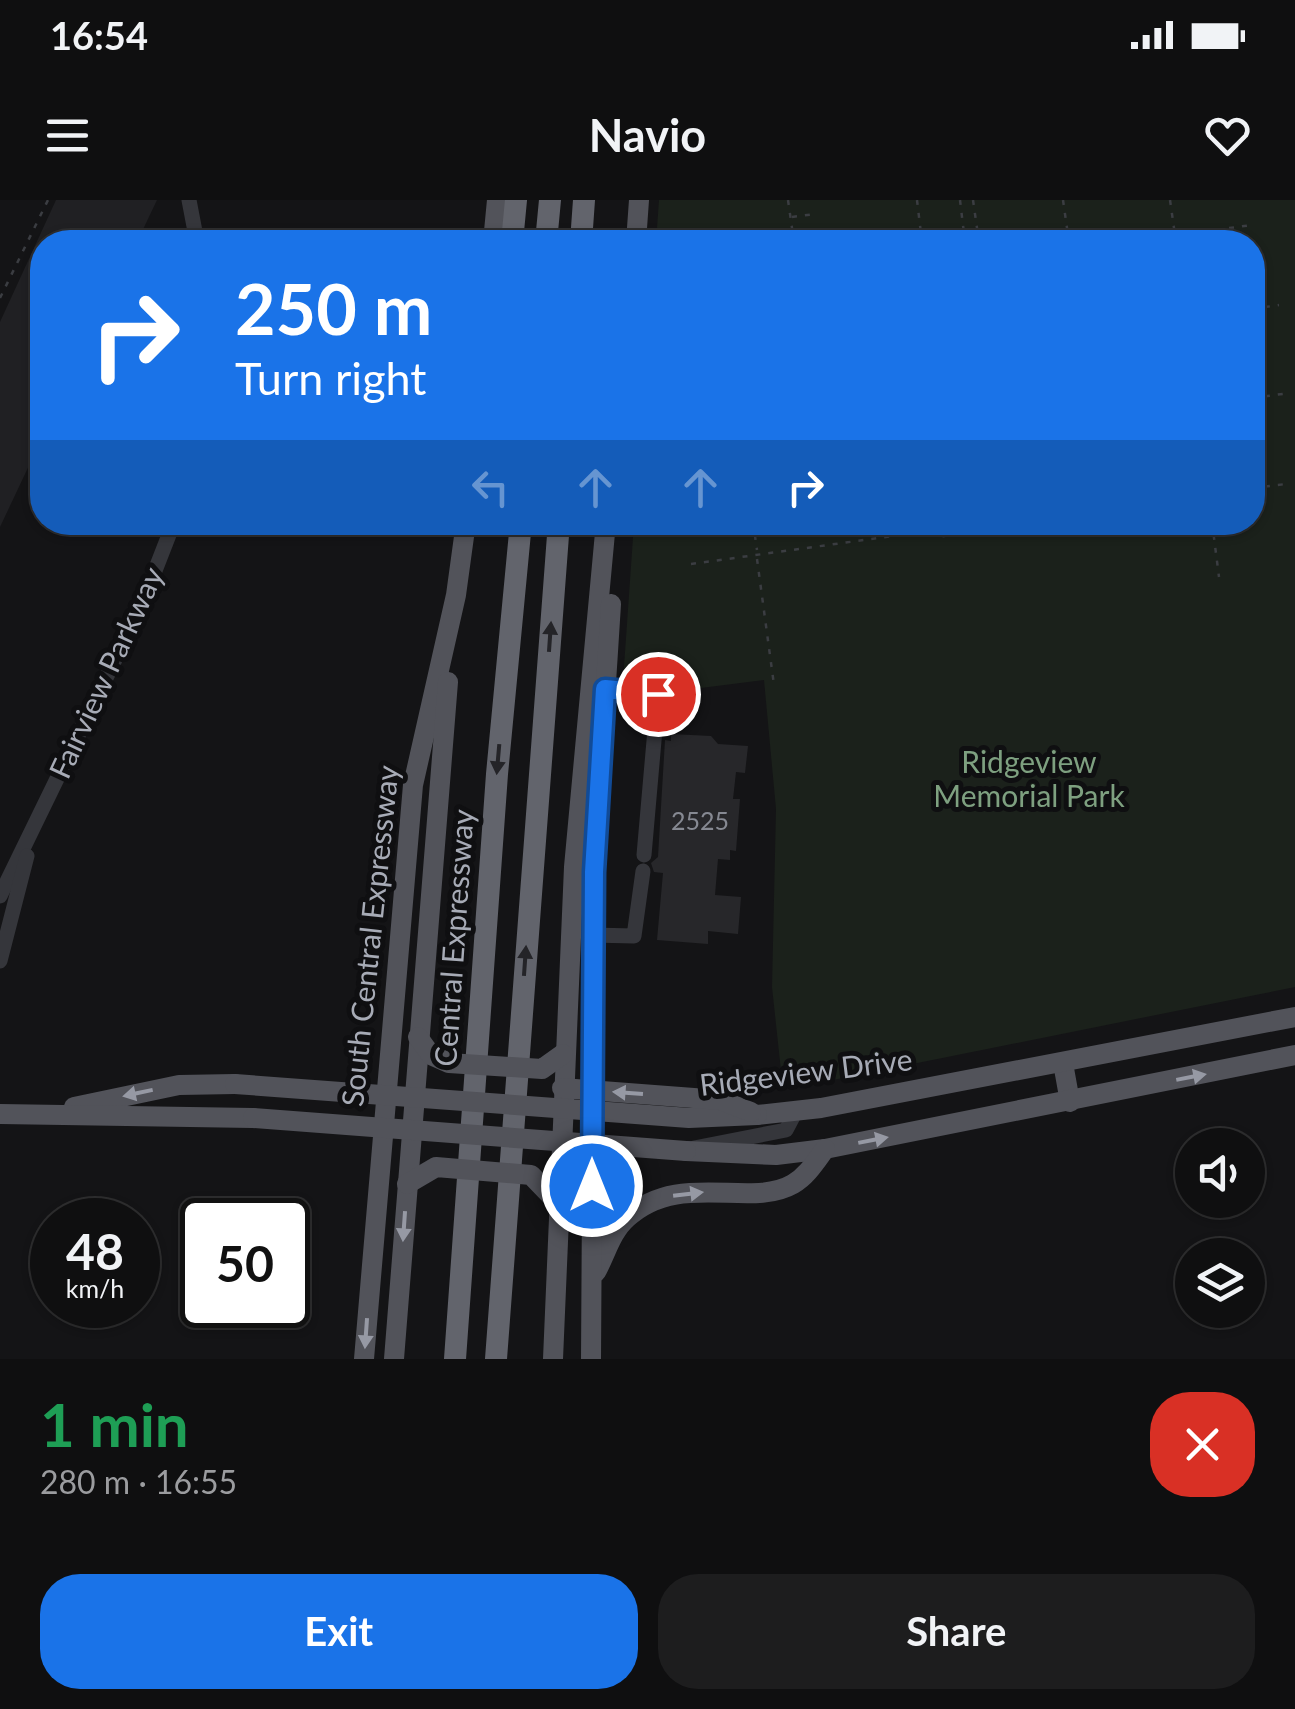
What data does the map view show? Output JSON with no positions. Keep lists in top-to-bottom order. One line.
{"streets":{"highway":["Central Expressway"],"main road":["South Central Expressway","Ridgeview Drive"],"street":["Fairview Parkway"]},"parks":["Ridgeview Memorial Park"],"house_numbers":["2525"],"page":{"status":"16:54","header":"Navio","turn":["250 m","Turn right"],"speed":"48 km/h","limit":"50","heading":["1 min","280 m · 16:55"],"buttons":["Exit","Share"]}}
